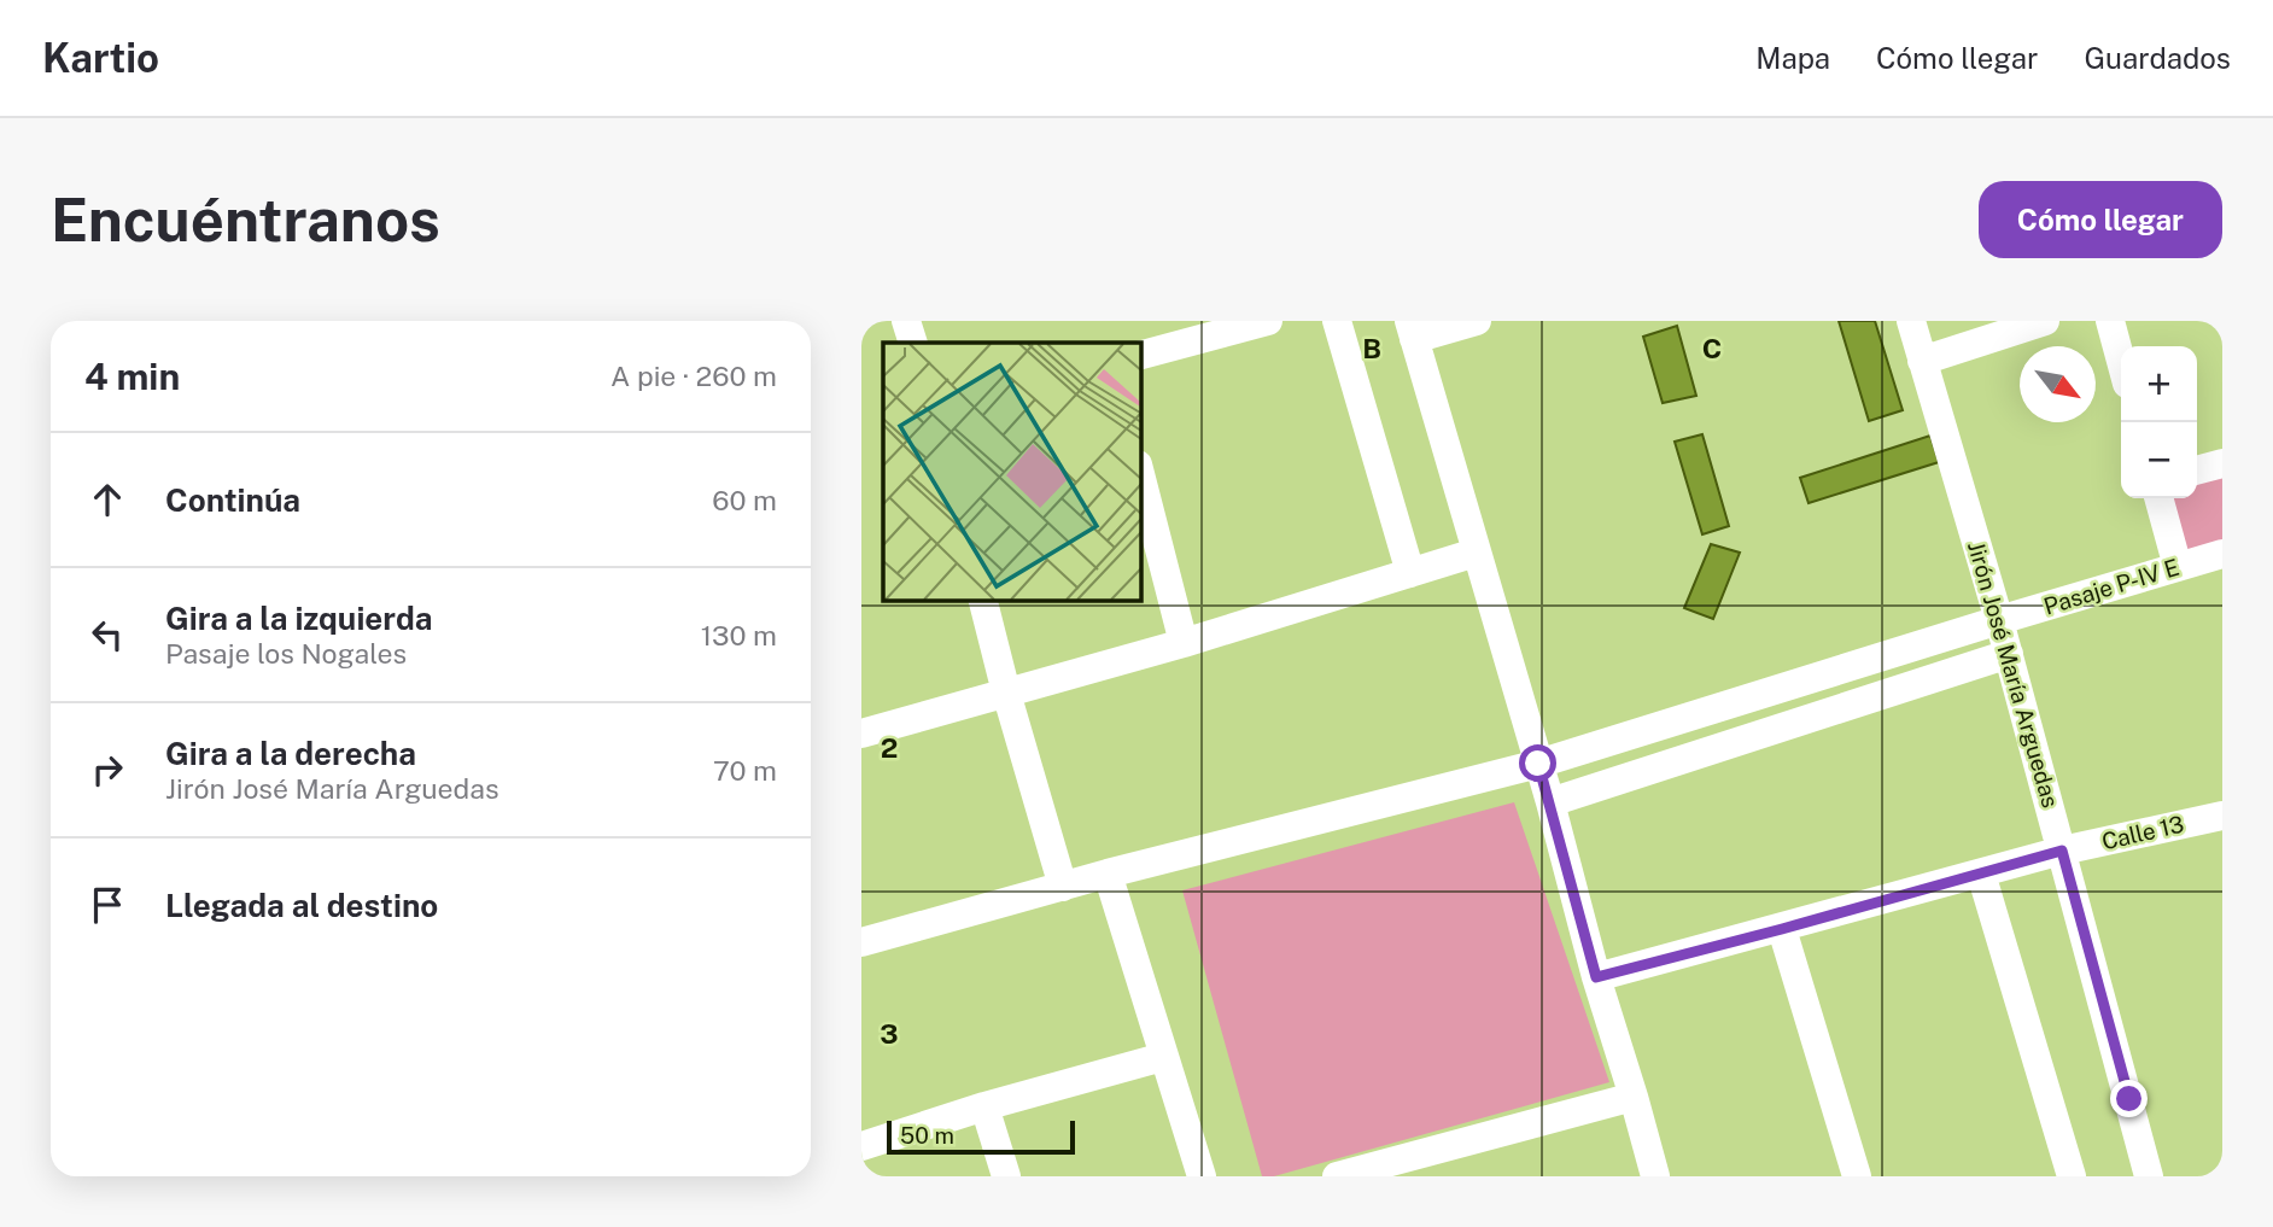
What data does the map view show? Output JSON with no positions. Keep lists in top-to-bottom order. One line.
{"streets":{"street":["Pasaje P-IV E","Jirón José María Arguedas","Calle 13"]},"crossings":[["Pasaje P-IV E","Jirón José María Arguedas"],["Jirón José María Arguedas","Calle 13"]],"scale_bar":"50 m","north":"bottom right","page":{"header":"Kartio","nav":["Mapa","Cómo llegar","Guardados"],"buttons":"Cómo llegar","title":"Encuéntranos","heading":["4 min","A pie · 260 m"],"map_buttons":["+","−"],"list":[["Continúa","60 m"],["Gira a la izquierda","Pasaje los Nogales","130 m"],["Gira a la derecha","Jirón José María Arguedas","70 m"],"Llegada al destino"],"scale":"50 m"},"grid":{"columns":["B","C"],"rows":["2","3"]}}
